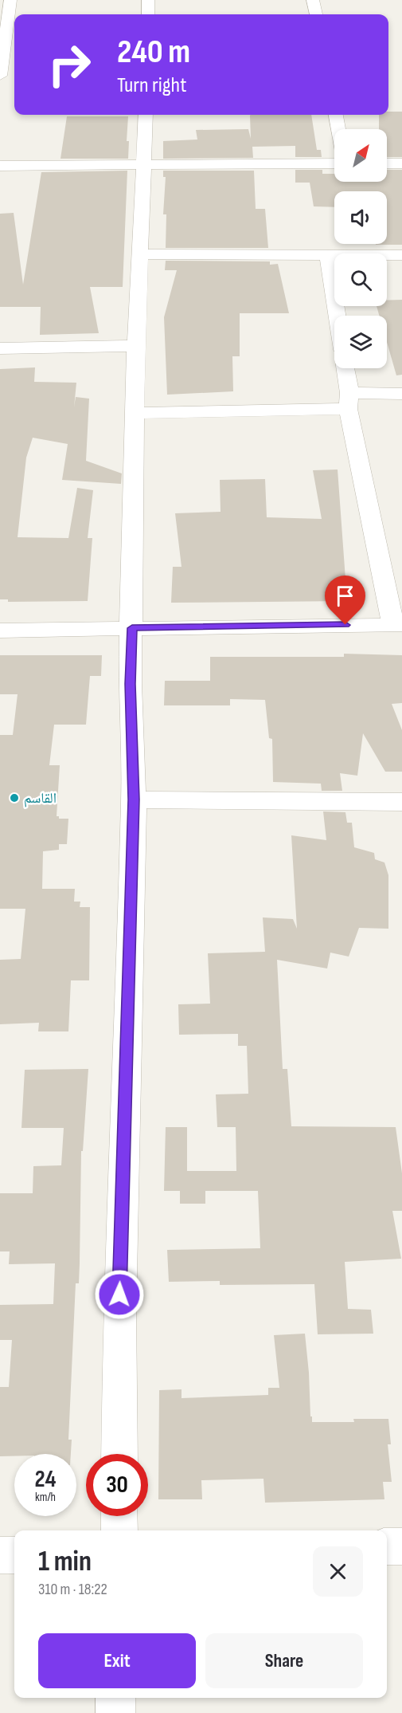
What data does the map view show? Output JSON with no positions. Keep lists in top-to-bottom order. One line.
{"places":["القاسم"],"north":"top right","page":{"turn":["240 m","Turn right"],"speed":"24 km/h","limit":"30","heading":["1 min","310 m · 18:22"],"buttons":["Exit","Share"]}}
